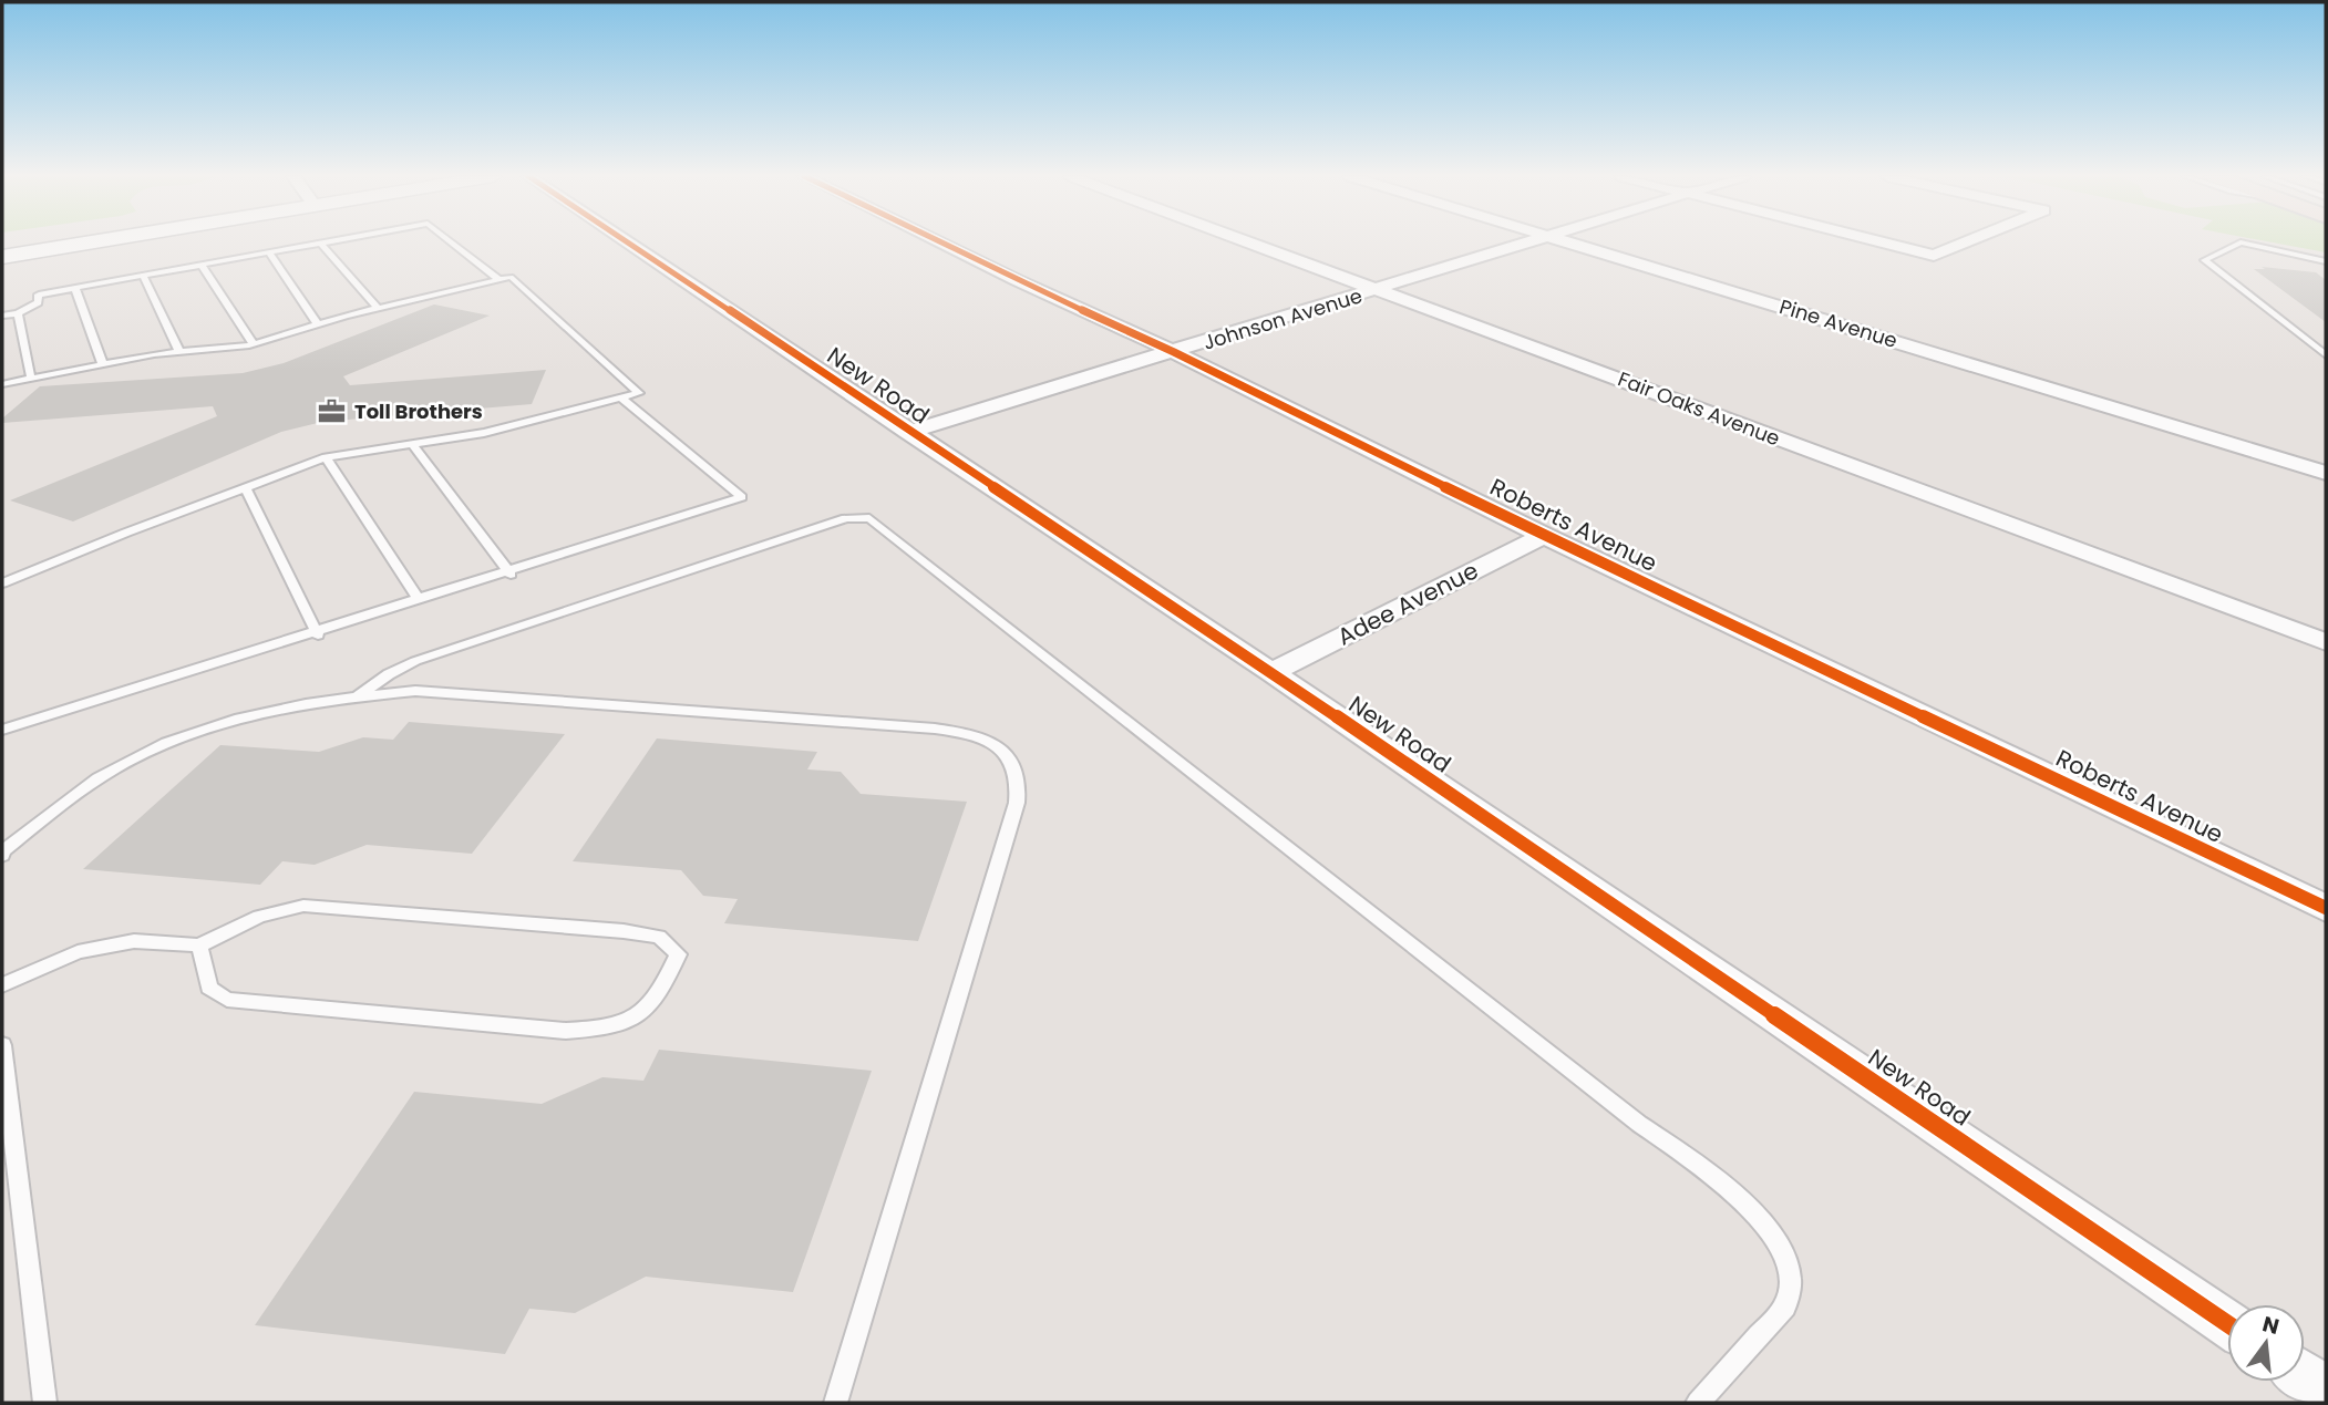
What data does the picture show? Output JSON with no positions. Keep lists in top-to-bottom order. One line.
{"streets":{"street":["Johnson Avenue","Pine Avenue","New Road","Fair Oaks Avenue","Roberts Avenue","Adee Avenue"]},"crossings":[["Johnson Avenue","New Road"],["Johnson Avenue","Fair Oaks Avenue"],["Johnson Avenue","Roberts Avenue"],["New Road","Adee Avenue"],["Roberts Avenue","Adee Avenue"]],"places":{"office":["Toll Brothers"]},"north":"top"}
